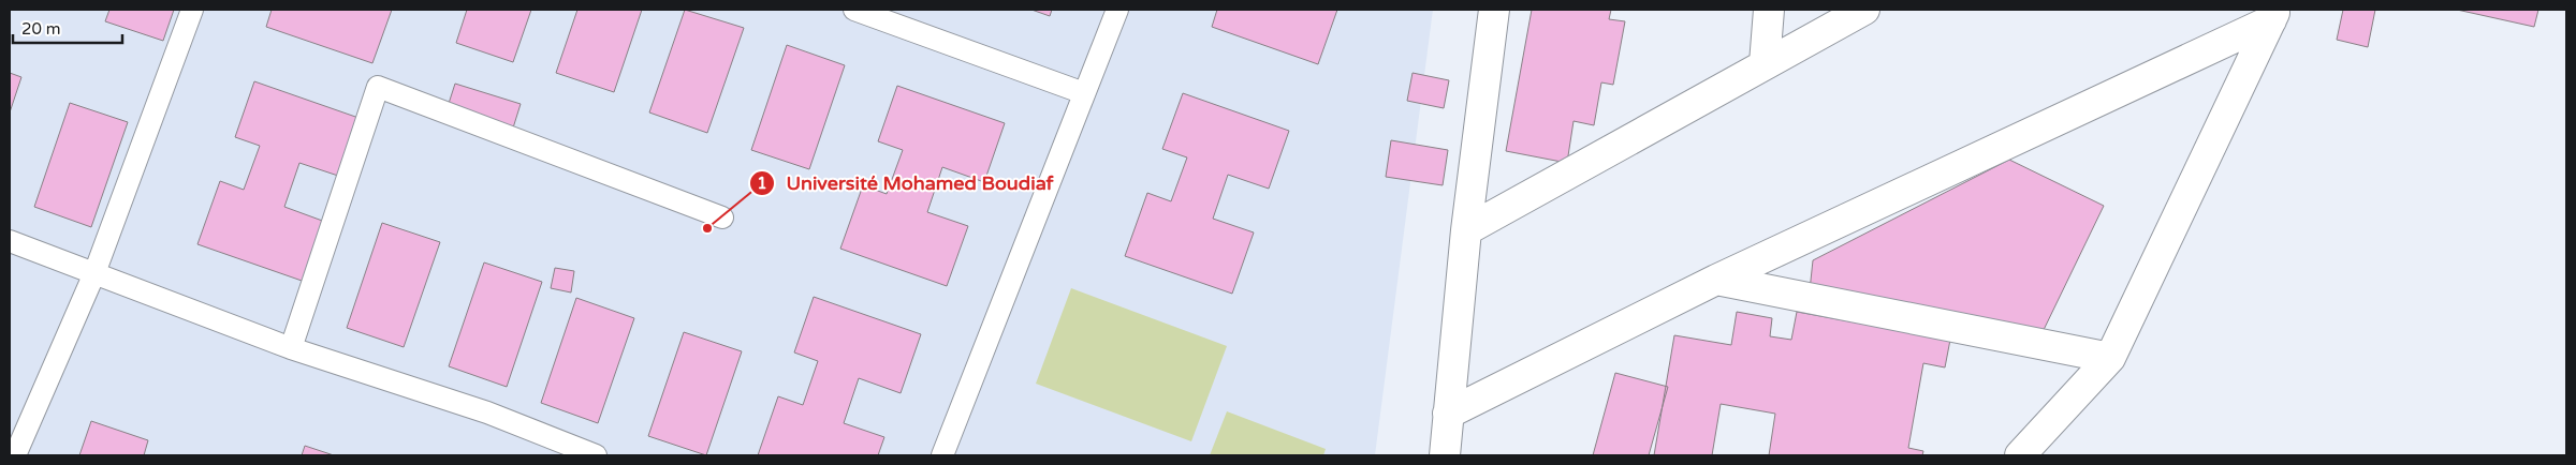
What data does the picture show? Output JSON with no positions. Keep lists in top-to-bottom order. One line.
{"places":["Université Mohamed Boudiaf"],"scale_bar":"20 m"}
